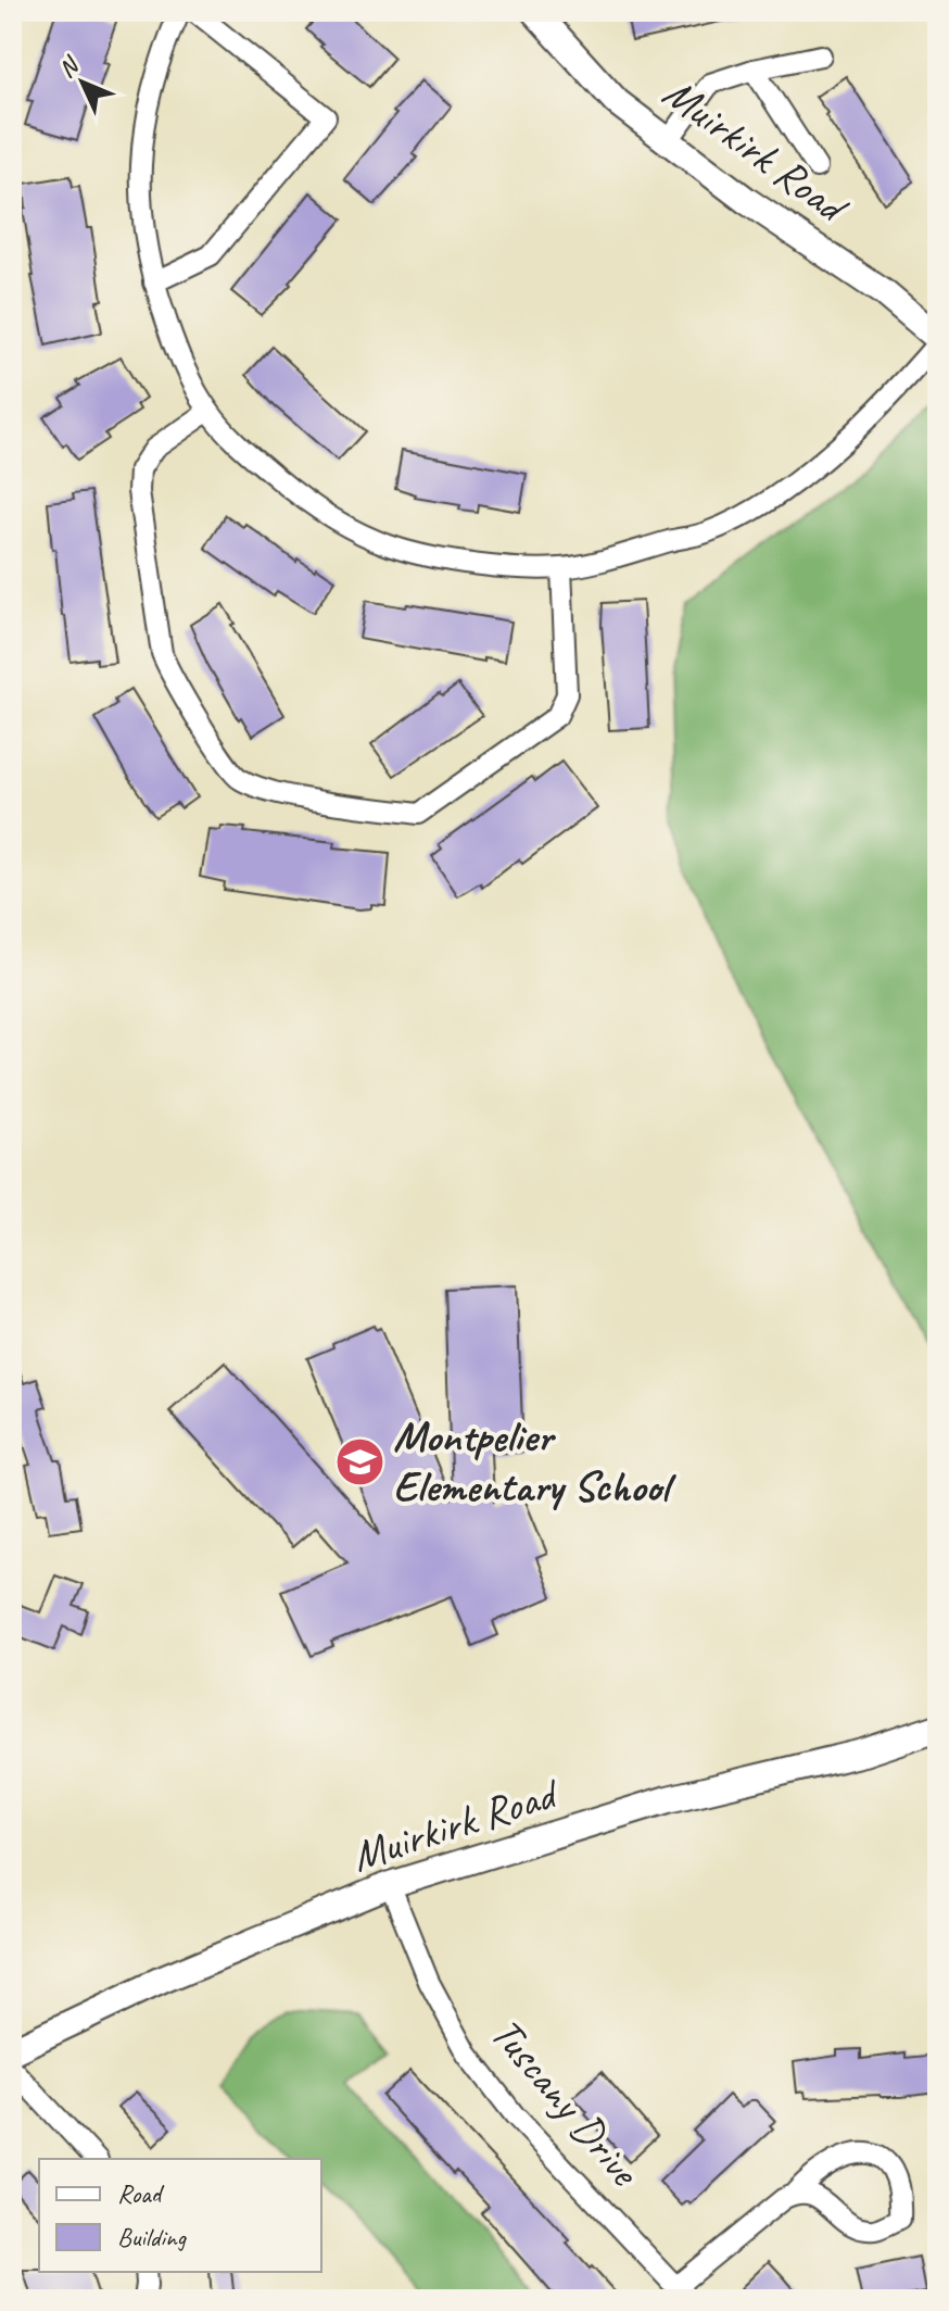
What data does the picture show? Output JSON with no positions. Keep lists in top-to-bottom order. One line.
{"streets":{"main road":["Muirkirk Road"],"street":["Tuscany Drive"]},"crossings":[["Muirkirk Road","Tuscany Drive"]],"places":{"school or university":["Montpelier Elementary School"]},"legend":["Road","Building"],"north":"top left"}
